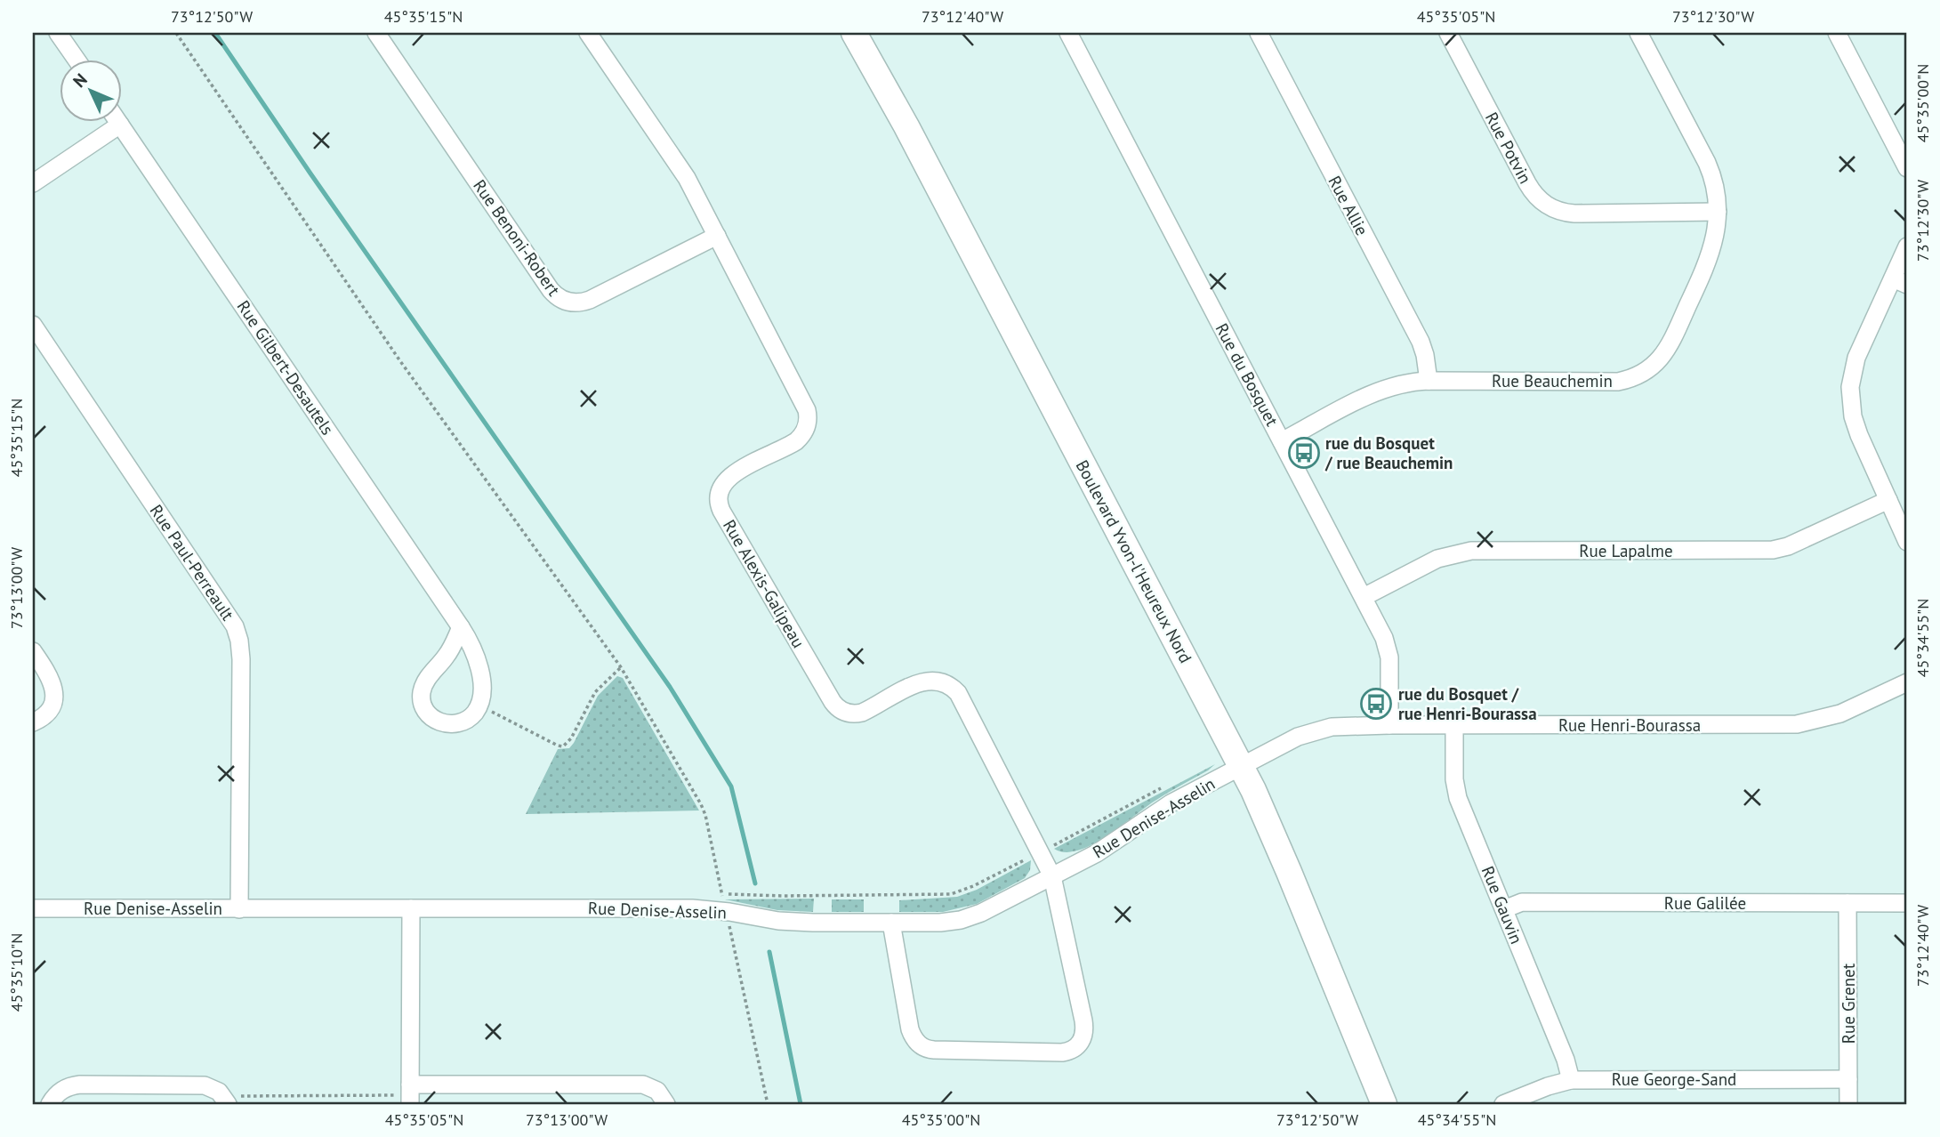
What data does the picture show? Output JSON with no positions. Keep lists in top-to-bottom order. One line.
{"streets":{"street":["Rue Potvin","Rue Allie","Rue Benoni-Robert","Rue Gilbert-Desautels","Rue du Bosquet","Rue Beauchemin","Rue Lapalme","Boulevard Yvon-l'Heureux Nord","Rue Paul-Perreault","Rue Alexis-Galipeau","Rue Henri-Bourassa","Rue Denise-Asselin","Rue Galilée","Rue Gauvin","Rue Grenet","Rue George-Sand"]},"crossings":[["Rue Potvin","Rue Beauchemin"],["Rue Allie","Rue Beauchemin"],["Rue Benoni-Robert","Rue Alexis-Galipeau"],["Rue du Bosquet","Rue Beauchemin"],["Rue du Bosquet","Rue Lapalme"],["Rue du Bosquet","Rue Henri-Bourassa"],["Boulevard Yvon-l'Heureux Nord","Rue Henri-Bourassa"],["Boulevard Yvon-l'Heureux Nord","Rue Denise-Asselin"],["Rue Paul-Perreault","Rue Denise-Asselin"],["Rue Alexis-Galipeau","Rue Denise-Asselin"],["Rue Henri-Bourassa","Rue Denise-Asselin"],["Rue Henri-Bourassa","Rue Gauvin"],["Rue Galilée","Rue Gauvin"],["Rue Galilée","Rue Grenet"],["Rue Gauvin","Rue George-Sand"],["Rue Grenet","Rue George-Sand"]],"places":{"bus stop":["rue du Bosquet / rue Beauchemin","rue du Bosquet / rue Henri-Bourassa"]},"north":"top left","coordinates":["73°12'50\"W","45°35'15\"N","73°12'40\"W","45°35'05\"N","73°12'30\"W","45°35'00\"N","73°13'00\"W","45°34'55\"N","45°35'10\"N"]}
